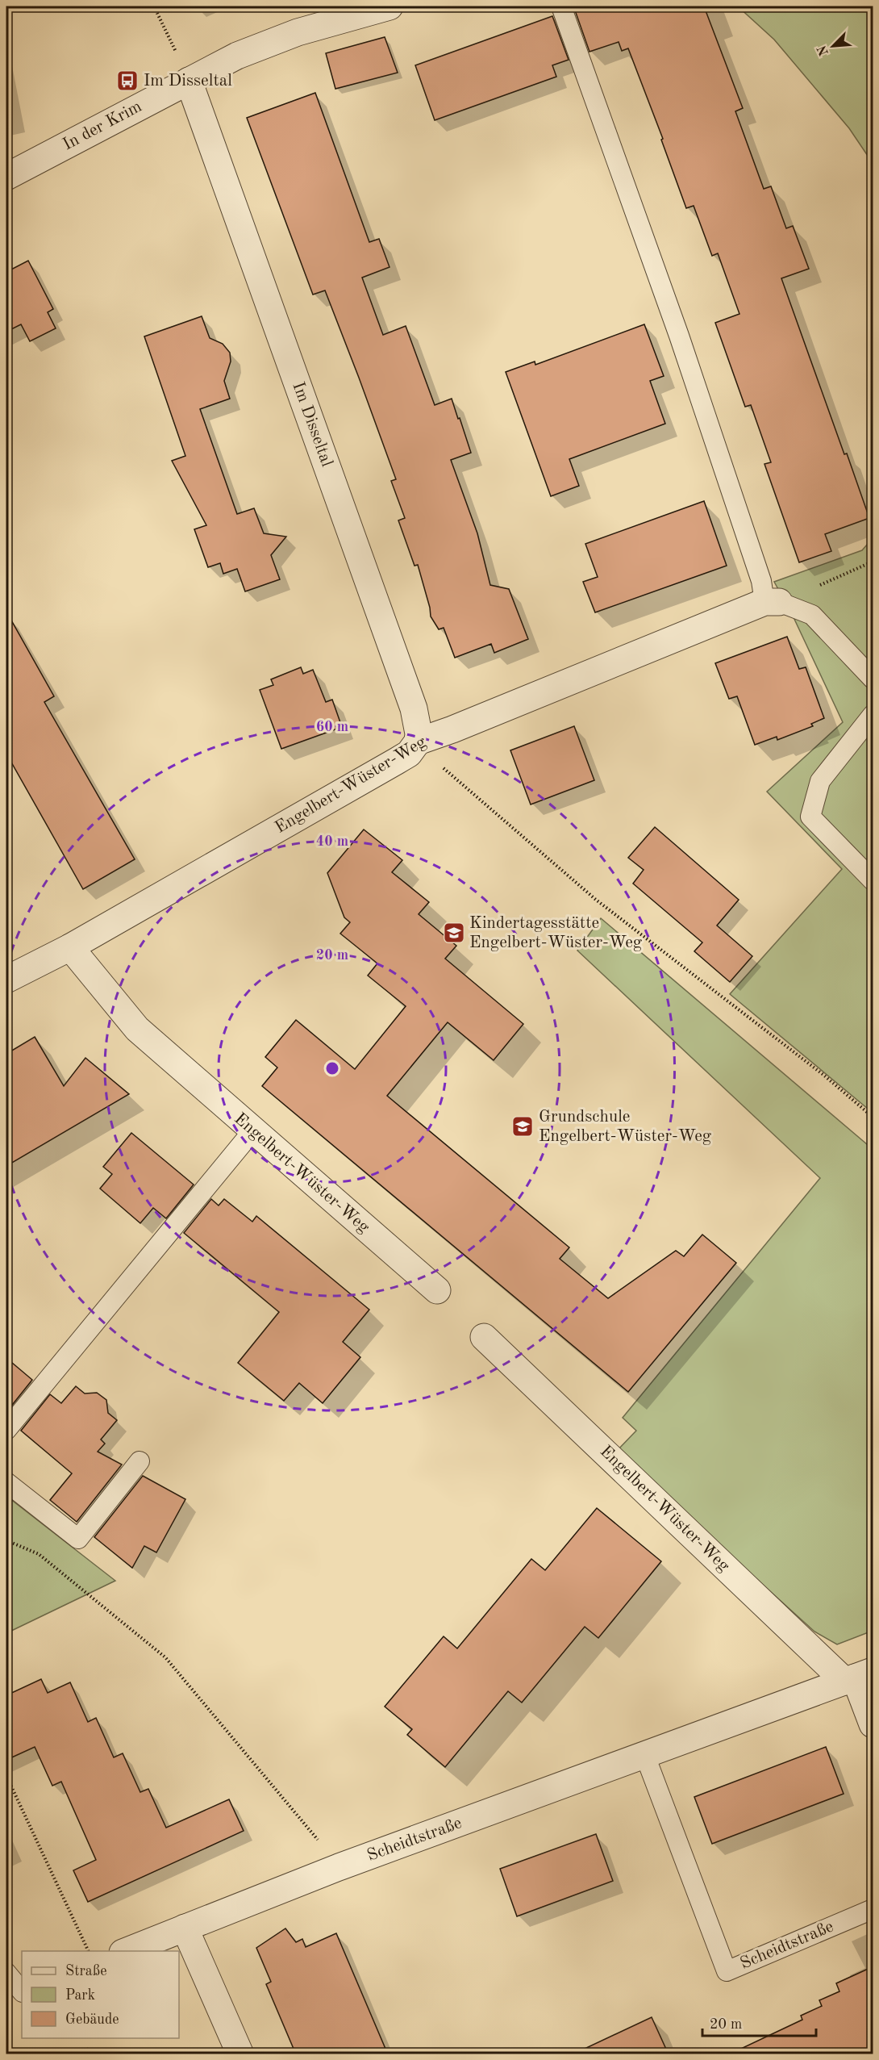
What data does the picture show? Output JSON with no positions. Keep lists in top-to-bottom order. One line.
{"streets":{"street":["In der Krim","Im Disseltal","Engelbert-Wüster-Weg","Scheidtstraße"]},"crossings":[["In der Krim","Im Disseltal"],["Im Disseltal","Engelbert-Wüster-Weg"],["Engelbert-Wüster-Weg","Scheidtstraße"]],"places":{"bus stop":["Im Disseltal"],"school or university":["Kindertagesstätte Engelbert-Wüster-Weg","Grundschule Engelbert-Wüster-Weg"]},"legend":["Straße","Park","Gebäude"],"scale_bar":"20 m","north":"bottom left","rings":["60 m","40 m","20 m"]}
